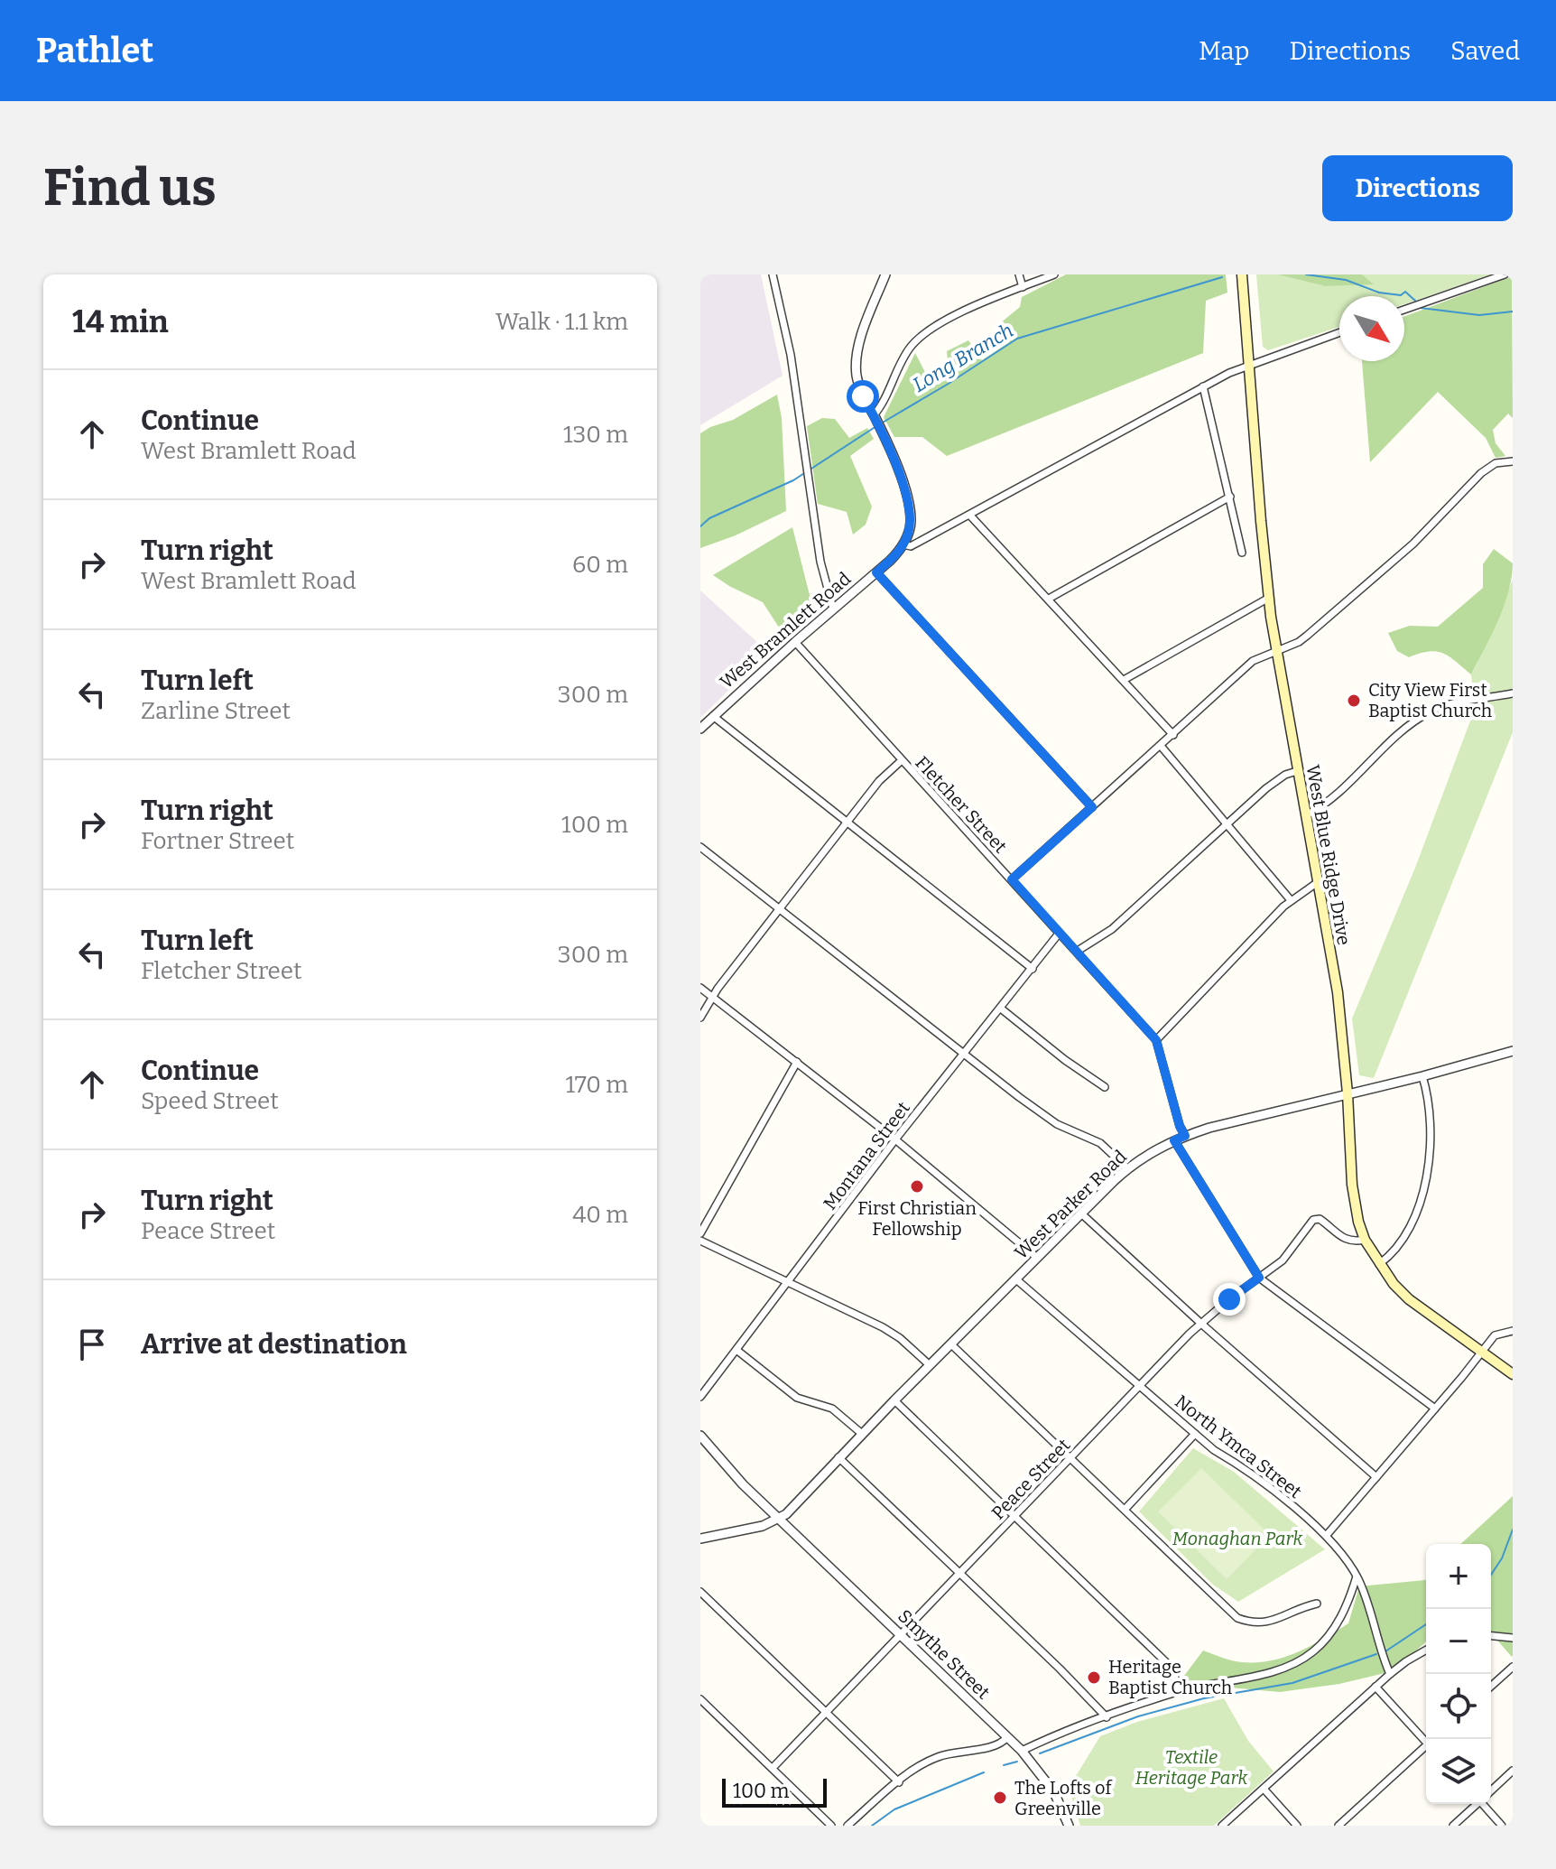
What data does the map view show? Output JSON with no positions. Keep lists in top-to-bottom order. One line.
{"streets":{"main road":["West Blue Ridge Drive"],"street":["West Bramlett Road","Fletcher Street","Montana Street","West Parker Road","North Ymca Street","Peace Street","Smythe Street"]},"crossings":[["West Bramlett Road","Fletcher Street"],["Fletcher Street","Montana Street"],["Fletcher Street","West Parker Road"],["West Blue Ridge Drive","West Parker Road"],["West Blue Ridge Drive","Peace Street"],["West Parker Road","North Ymca Street"],["West Parker Road","Smythe Street"],["North Ymca Street","Peace Street"],["Peace Street","Smythe Street"]],"water":["Long Branch"],"parks":["Monaghan Park","Textile Heritage Park"],"places":["City View First Baptist Church","First Christian Fellowship","Heritage Baptist Church","The Lofts of Greenville"],"scale_bar":"100 m","north":"bottom right","page":{"header":"Pathlet","nav":["Map","Directions","Saved"],"buttons":"Directions","title":"Find us","heading":["14 min","Walk · 1.1 km"],"list":[["Continue","West Bramlett Road","130 m"],["Turn right","West Bramlett Road","60 m"],["Turn left","Zarline Street","300 m"],["Turn right","Fortner Street","100 m"],["Turn left","Fletcher Street","300 m"],["Continue","Speed Street","170 m"],["Turn right","Peace Street","40 m"],"Arrive at destination"],"map_buttons":["+","−"],"scale":"100 m"}}
